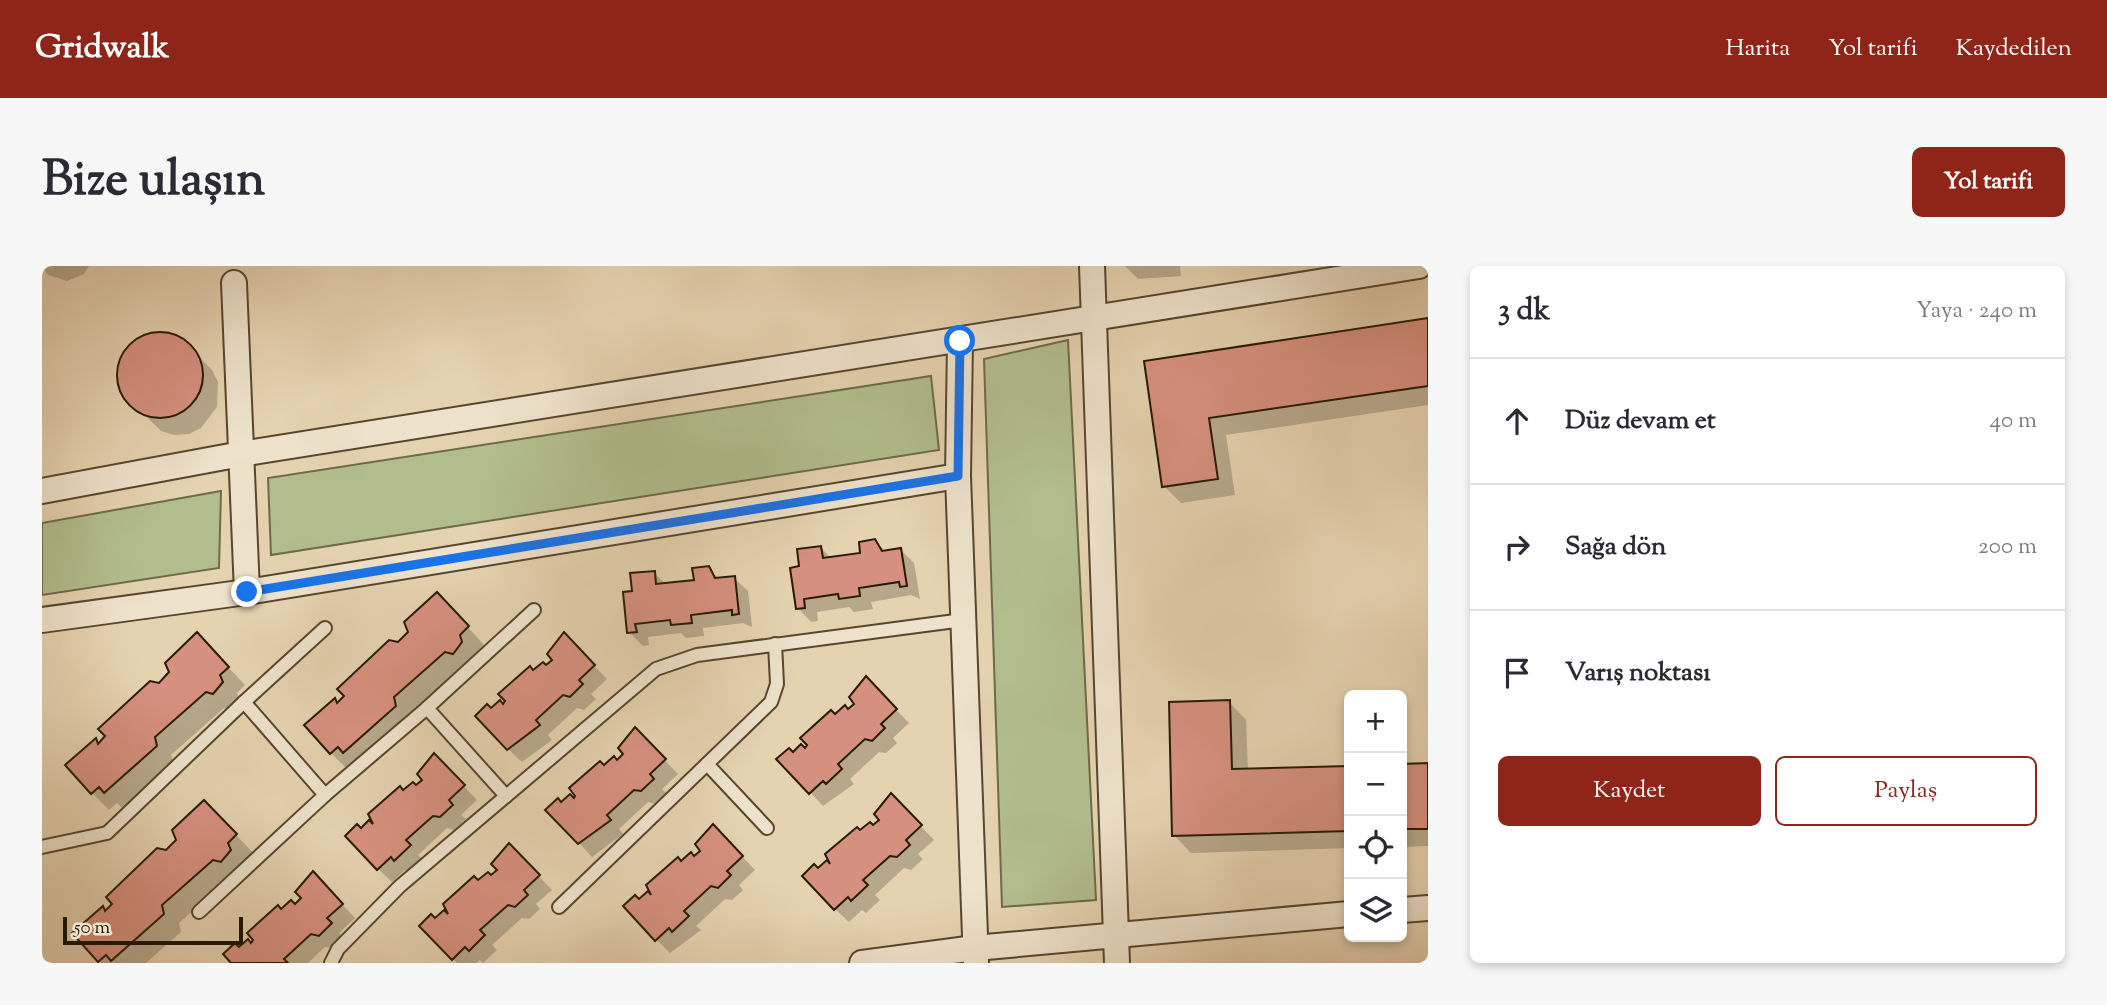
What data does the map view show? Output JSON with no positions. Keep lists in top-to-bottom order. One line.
{"scale_bar":"50 m","page":{"header":"Gridwalk","nav":["Harita","Yol tarifi","Kaydedilen"],"title":"Bize ulaşın","buttons":["Yol tarifi",["Kaydet","Paylaş"]],"heading":["3 dk","Yaya · 240 m"],"list":[["Düz devam et","40 m"],["Sağa dön","200 m"],"Varış noktası"],"map_buttons":["+","−"],"scale":"50 m"}}
